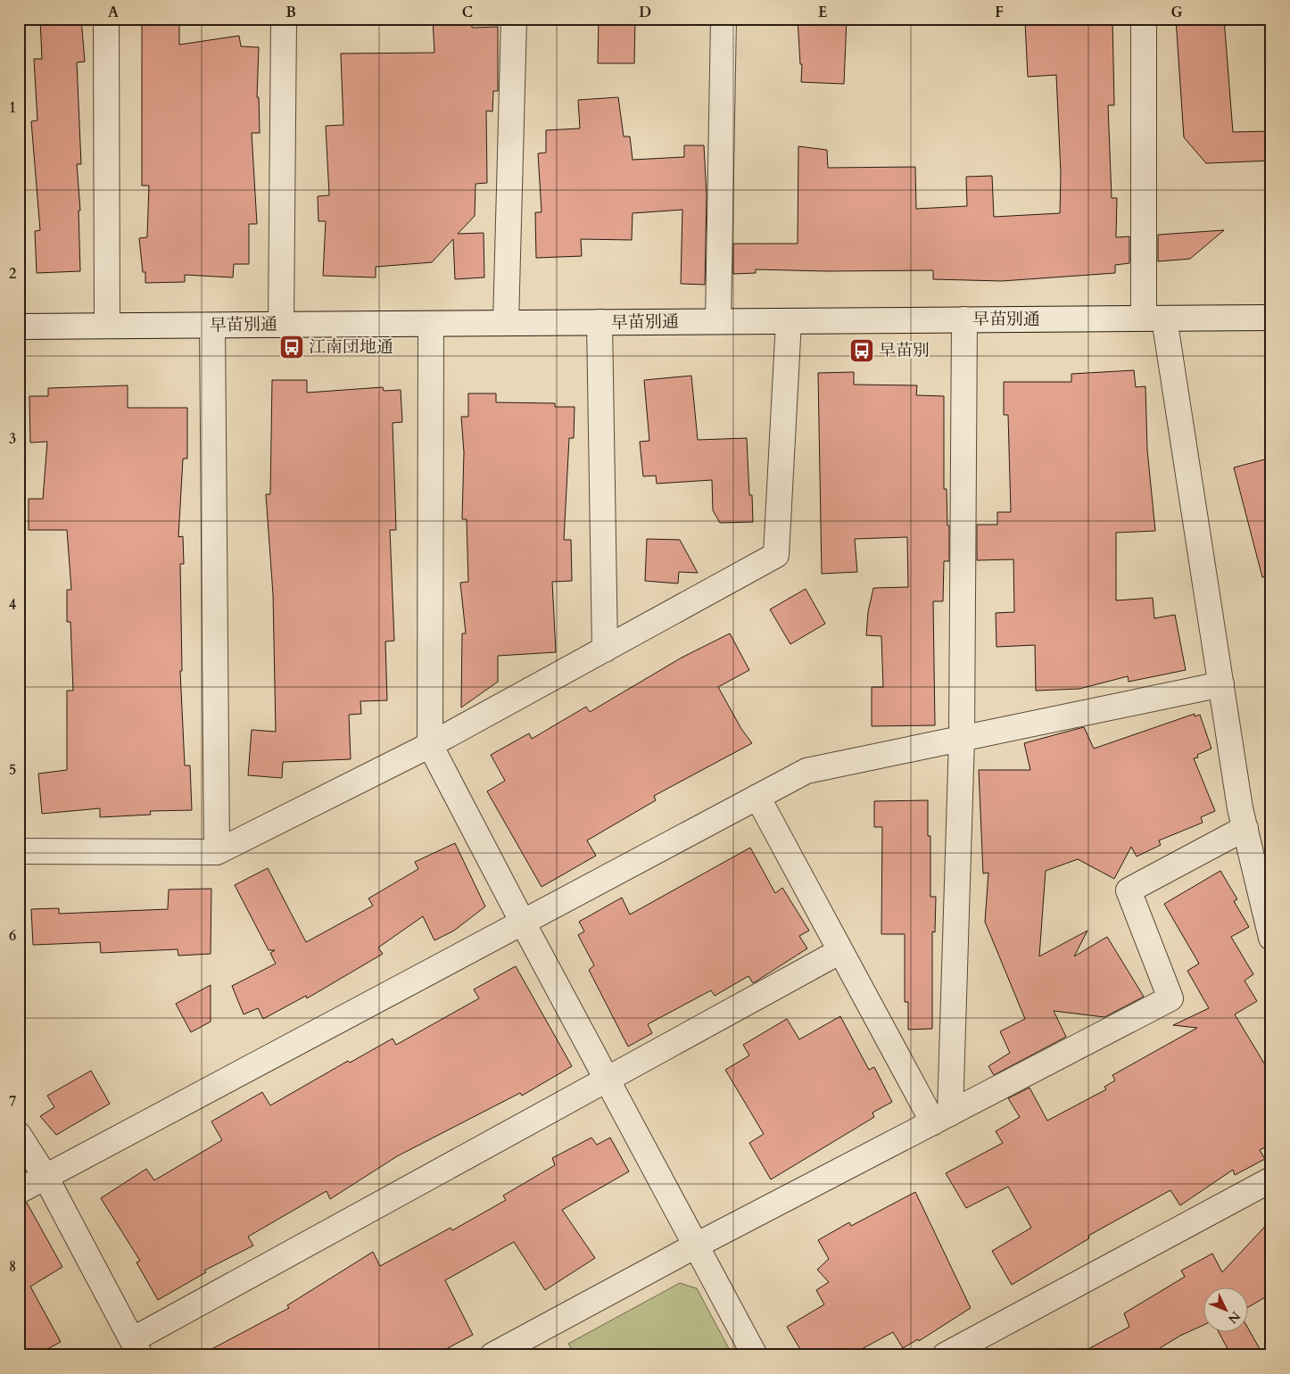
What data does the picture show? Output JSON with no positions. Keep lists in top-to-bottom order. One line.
{"streets":{"street":["早苗別通"]},"places":{"bus stop":["江南団地通","早苗別"]},"north":"bottom right","grid":{"columns":["A","B","C","D","E","F","G"],"rows":["1","2","3","4","5","6","7","8"]}}
